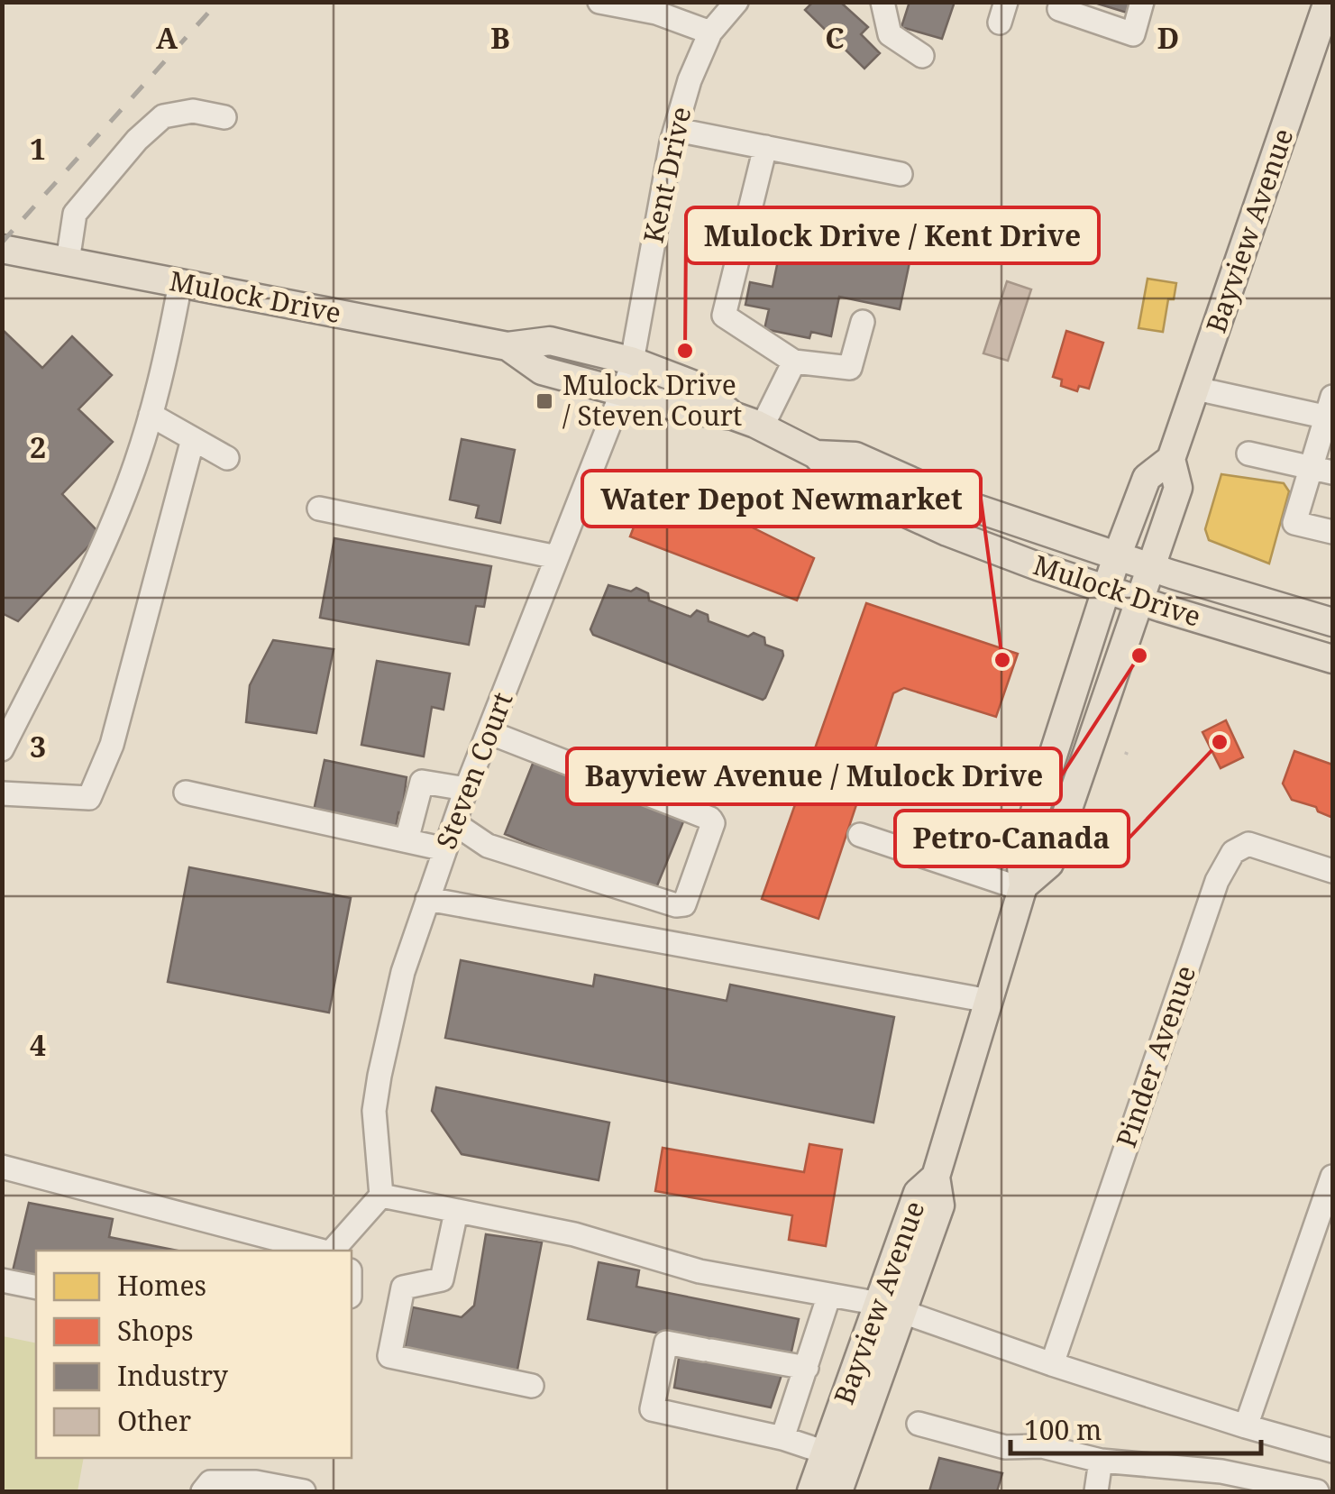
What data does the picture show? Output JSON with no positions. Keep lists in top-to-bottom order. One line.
{"streets":{"main road":["Bayview Avenue","Mulock Drive"],"street":["Kent Drive","Steven Court","Pinder Avenue"]},"crossings":[["Kent Drive","Mulock Drive"],["Kent Drive","Steven Court"],["Bayview Avenue","Mulock Drive"],["Mulock Drive","Steven Court"]],"places":{"other":["Mulock Drive / Kent Drive","Bayview Avenue / Mulock Drive","Water Depot Newmarket","Petro-Canada"],"transit":["Mulock Drive / Steven Court"]},"legend":["Homes","Shops","Industry","Other"],"scale_bar":"100 m","grid":{"columns":["A","B","C","D"],"rows":["1","2","3","4"]}}
